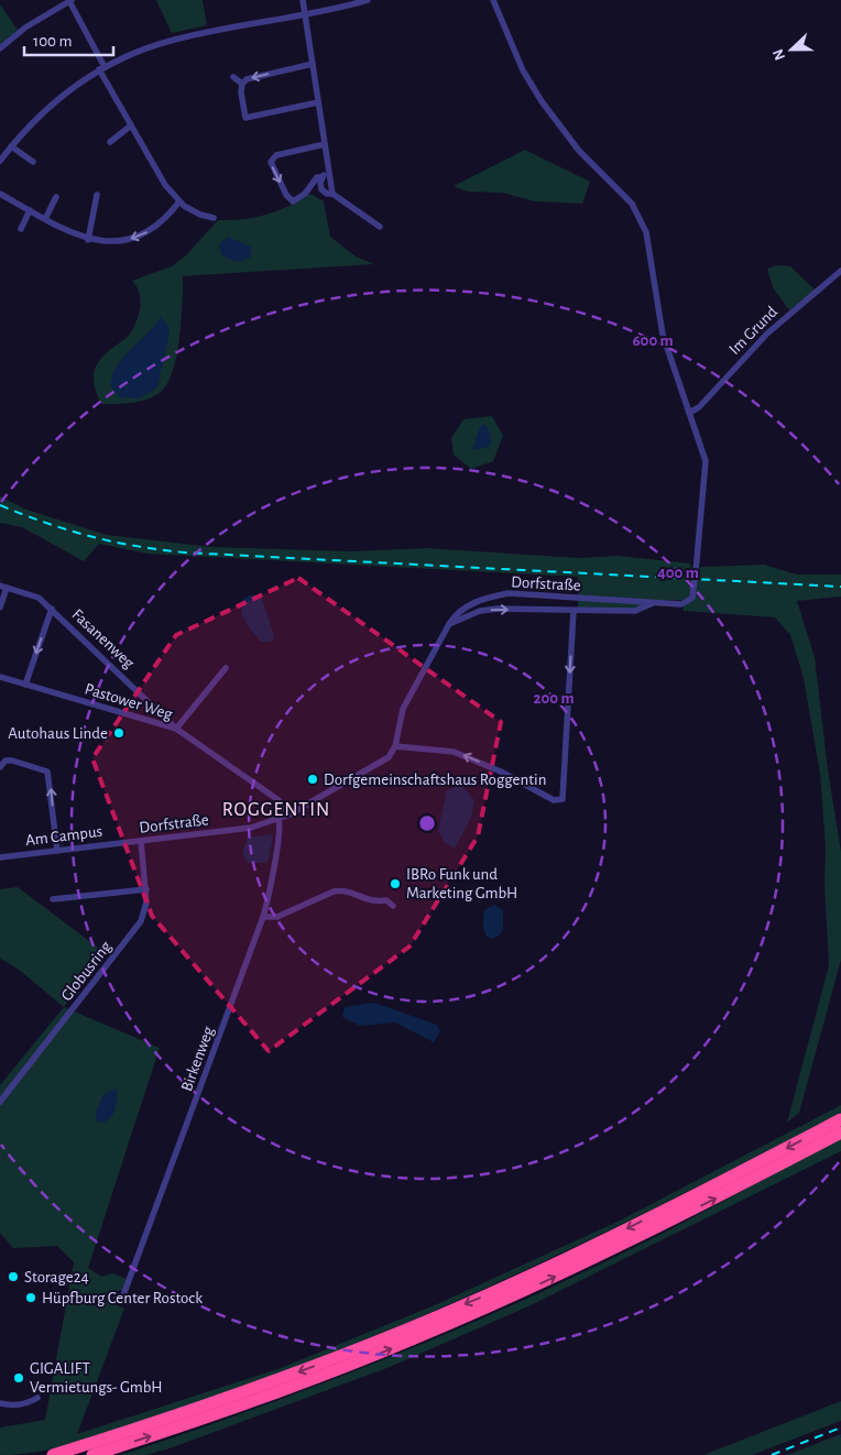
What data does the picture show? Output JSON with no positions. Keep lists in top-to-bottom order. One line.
{"streets":{"street":["Im Grund","Dorfstraße","Fasanenweg","Pastower Weg","Am Campus","Globusring","Birkenweg"]},"crossings":[["Im Grund","Dorfstraße"],["Dorfstraße","Pastower Weg"],["Dorfstraße","Am Campus"],["Dorfstraße","Globusring"],["Dorfstraße","Birkenweg"],["Fasanenweg","Pastower Weg"]],"districts":["ROGGENTIN"],"places":["Autohaus Linde","Dorfgemeinschaftshaus Roggentin","IBRo Funk und Marketing GmbH","Storage24","Hüpfburg Center Rostock","GIGALIFT Vermietungs- GmbH"],"scale_bar":"100 m","north":"left","rings":["600 m","400 m","200 m"]}
